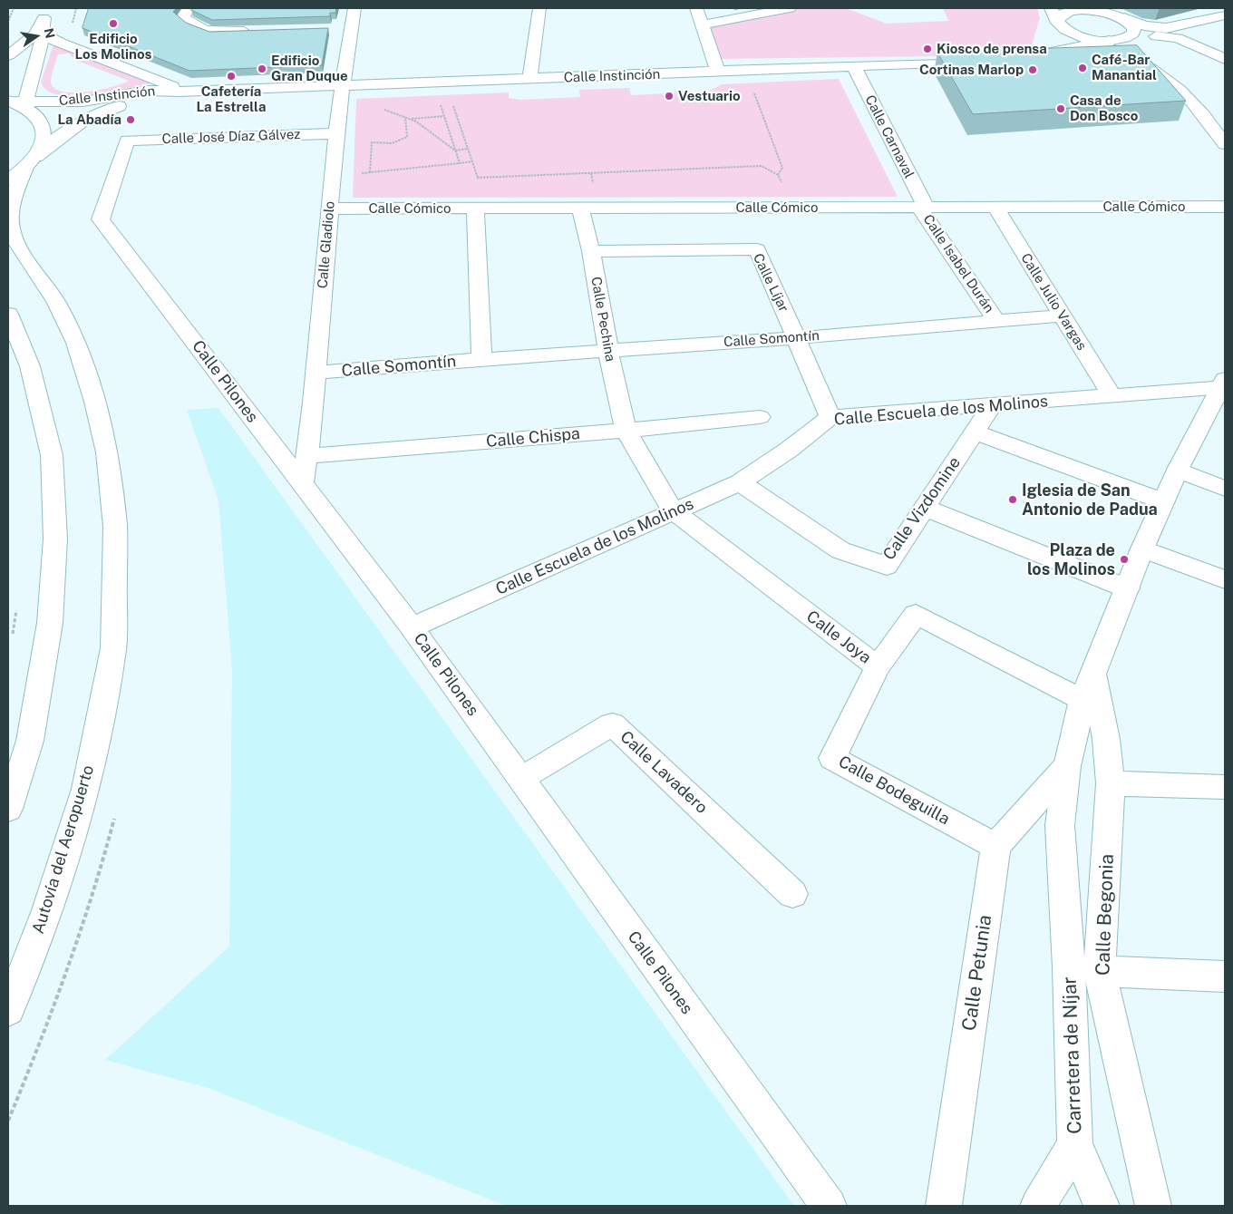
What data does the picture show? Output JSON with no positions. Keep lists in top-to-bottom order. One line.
{"streets":{"main road":["Calle Instinción","Calle José Díaz Gálvez","Calle Carnaval","Calle Cómico","Calle Gladiolo","Calle Isabel Durán","Calle Líjar","Calle Julio Vargas","Calle Pechina","Calle Somontín","Calle Pilones","Calle Escuela de los Molinos","Calle Chispa","Calle Vizdomine","Calle Joya","Calle Lavadero","Calle Bodeguilla","Autovía del Aeropuerto","Calle Begonia","Calle Petunia","Carretera de Níjar"]},"crossings":[["Calle Instinción","Calle Carnaval"],["Calle Instinción","Calle Gladiolo"],["Calle Instinción","Autovía del Aeropuerto"],["Calle José Díaz Gálvez","Calle Gladiolo"],["Calle José Díaz Gálvez","Calle Pilones"],["Calle Carnaval","Calle Cómico"],["Calle Carnaval","Calle Isabel Durán"],["Calle Cómico","Calle Gladiolo"],["Calle Cómico","Calle Isabel Durán"],["Calle Cómico","Calle Julio Vargas"],["Calle Cómico","Calle Pechina"],["Calle Gladiolo","Calle Somontín"],["Calle Gladiolo","Calle Pilones"],["Calle Gladiolo","Calle Chispa"],["Calle Isabel Durán","Calle Somontín"],["Calle Líjar","Calle Pechina"],["Calle Líjar","Calle Somontín"],["Calle Líjar","Calle Escuela de los Molinos"],["Calle Julio Vargas","Calle Somontín"],["Calle Julio Vargas","Calle Escuela de los Molinos"],["Calle Pechina","Calle Somontín"],["Calle Pechina","Calle Chispa"],["Calle Pechina","Calle Joya"],["Calle Pilones","Calle Escuela de los Molinos"],["Calle Pilones","Calle Lavadero"],["Calle Escuela de los Molinos","Calle Vizdomine"],["Calle Escuela de los Molinos","Calle Joya"],["Calle Chispa","Calle Joya"],["Calle Joya","Calle Bodeguilla"],["Calle Joya","Calle Begonia"],["Calle Bodeguilla","Calle Petunia"],["Calle Begonia","Carretera de Níjar"]],"places":["Edificio Los Molinos","Kiosco de prensa","Café-Bar Manantial","Edificio Gran Duque","Cortinas Marlop","Cafetería La Estrella","Vestuario","Casa de Don Bosco","La Abadía","Iglesia de San Antonio de Padua","Plaza de los Molinos"],"north":"right"}
